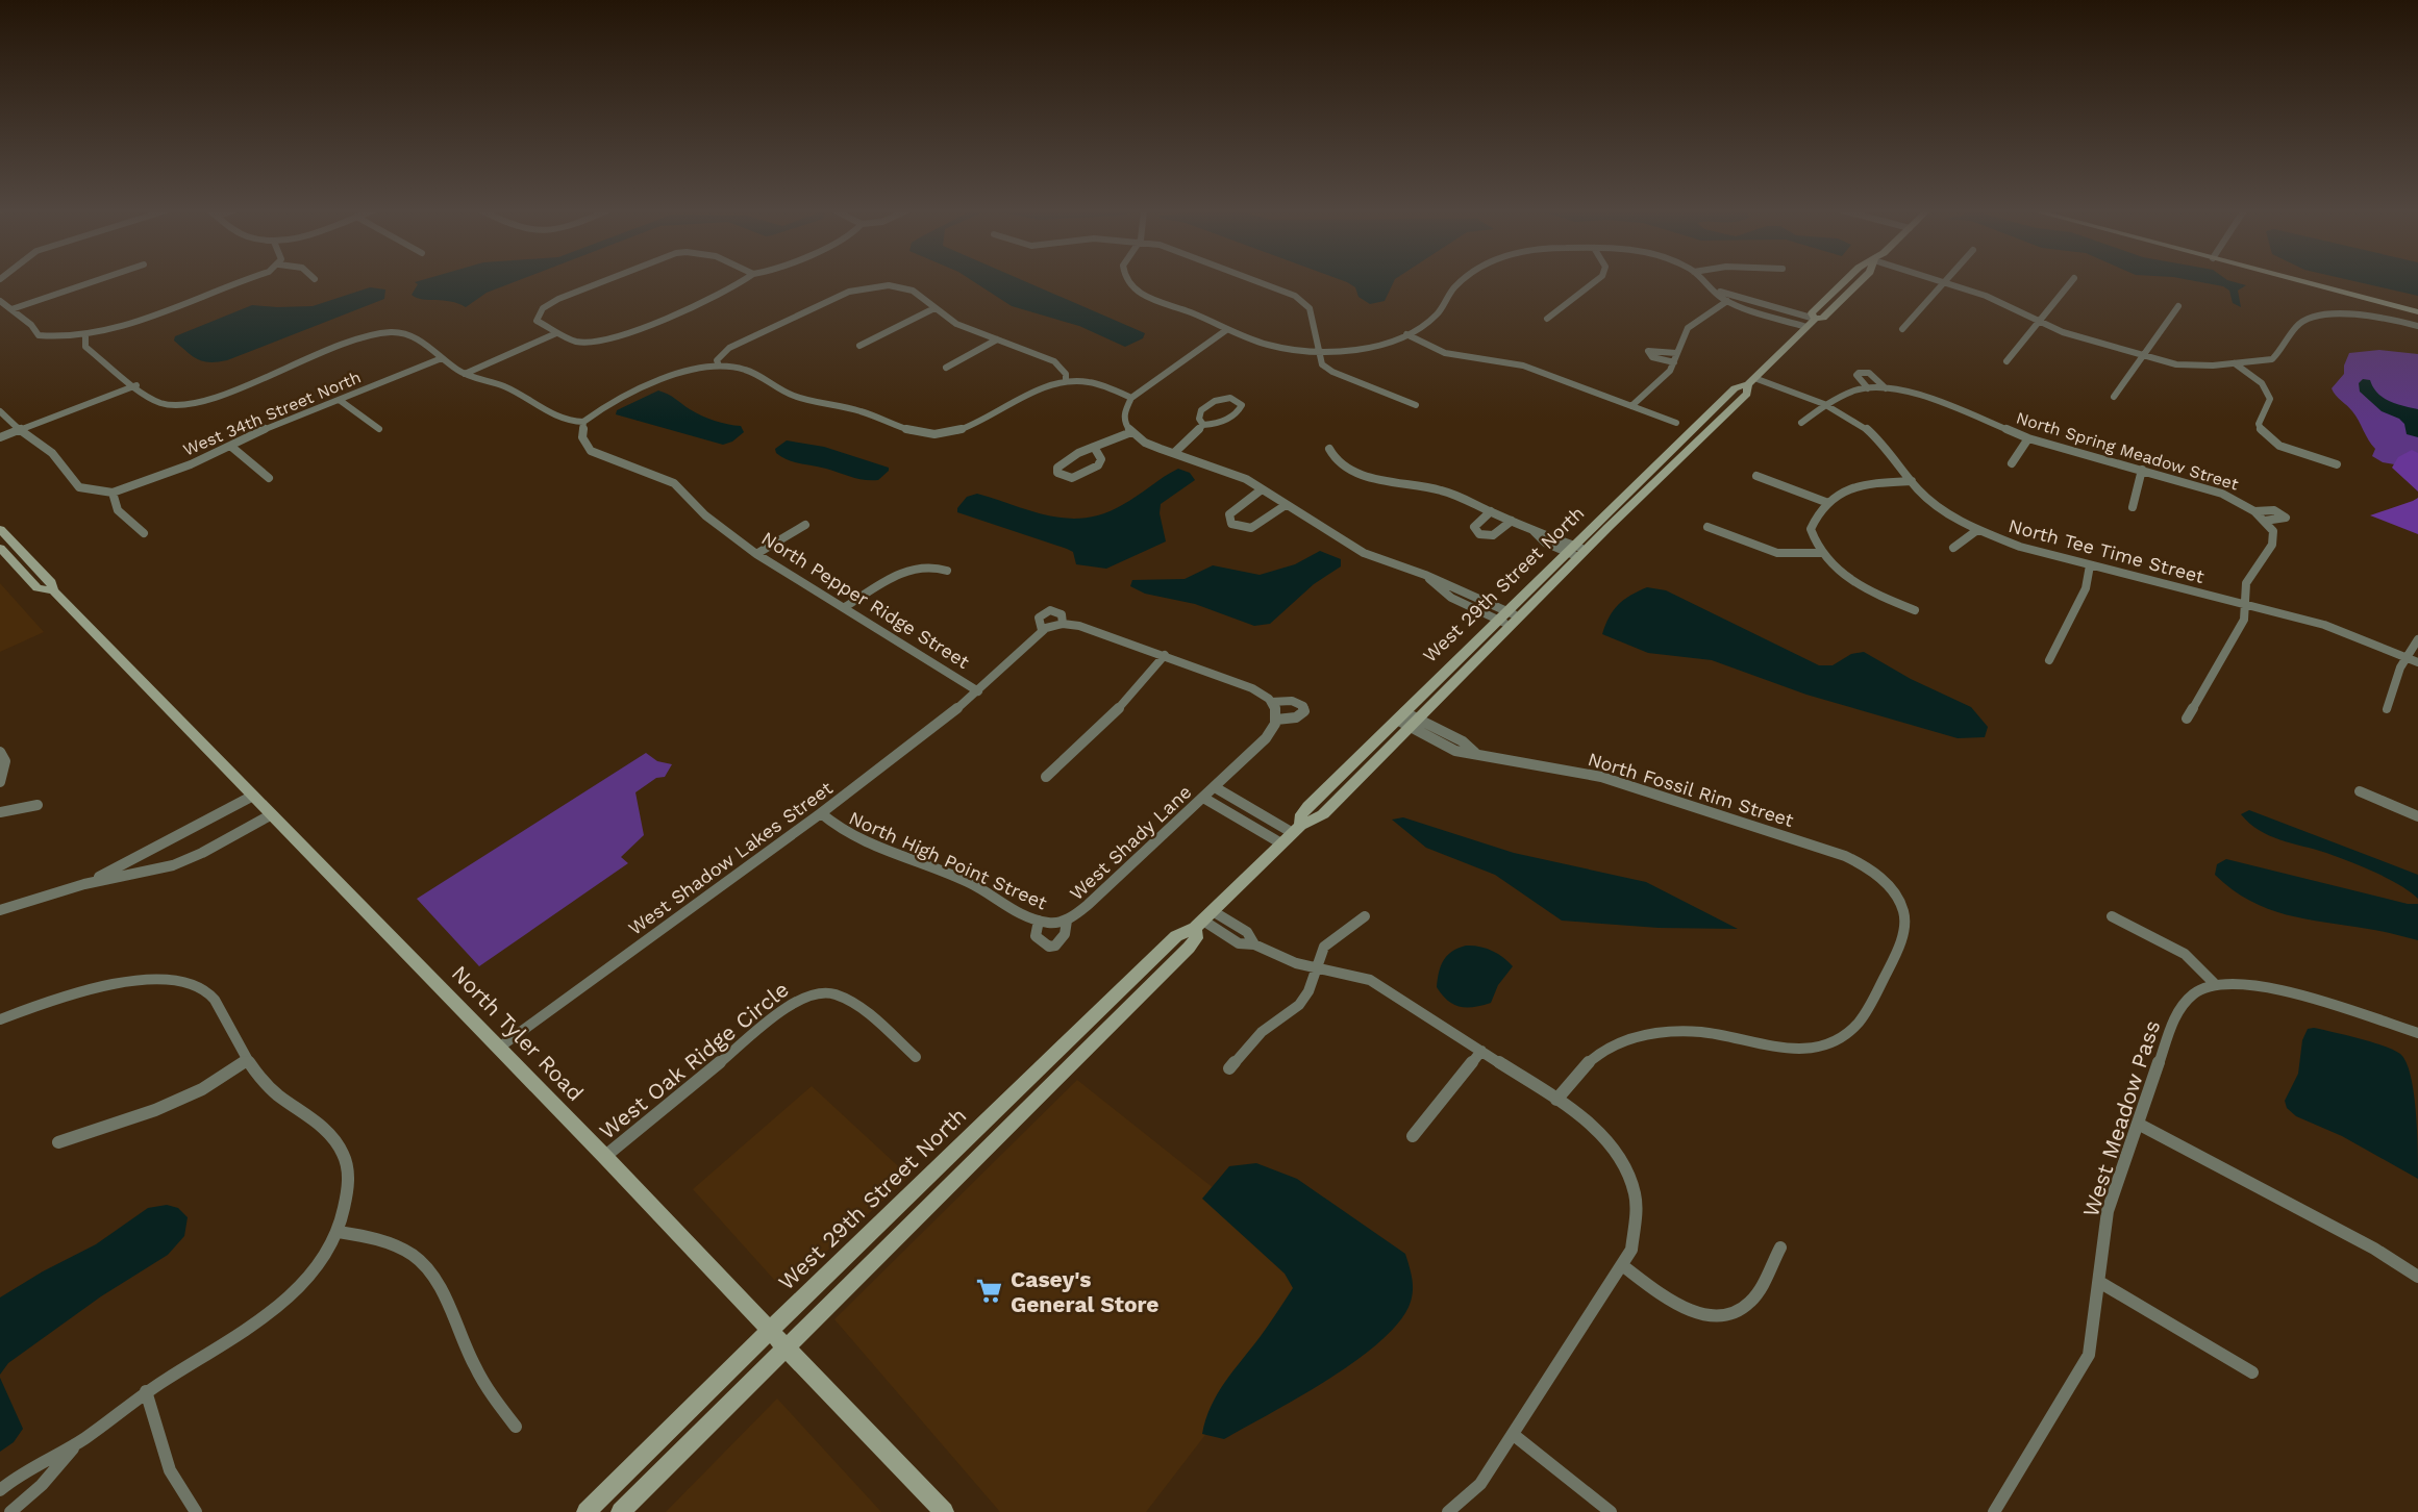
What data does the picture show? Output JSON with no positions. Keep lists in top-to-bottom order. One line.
{"streets":{"main road":["West 29th Street North","North Tyler Road"],"street":["West 34th Street North","North Spring Meadow Street","North Tee Time Street","North Pepper Ridge Street","North Fossil Rim Street","West Shady Lane","West Shadow Lakes Street","North High Point Street","West Oak Ridge Circle","West Meadow Pass"]},"crossings":[["North Spring Meadow Street","North Tee Time Street"],["North Tee Time Street","West 29th Street North"],["West 29th Street North","North Fossil Rim Street"],["West 29th Street North","North Tyler Road"],["North Pepper Ridge Street","West Shadow Lakes Street"],["West Shady Lane","North High Point Street"],["West Shadow Lakes Street","North High Point Street"],["West Shadow Lakes Street","North Tyler Road"],["North Tyler Road","West Oak Ridge Circle"]],"places":{"supermarket":["Casey's General Store"]}}
